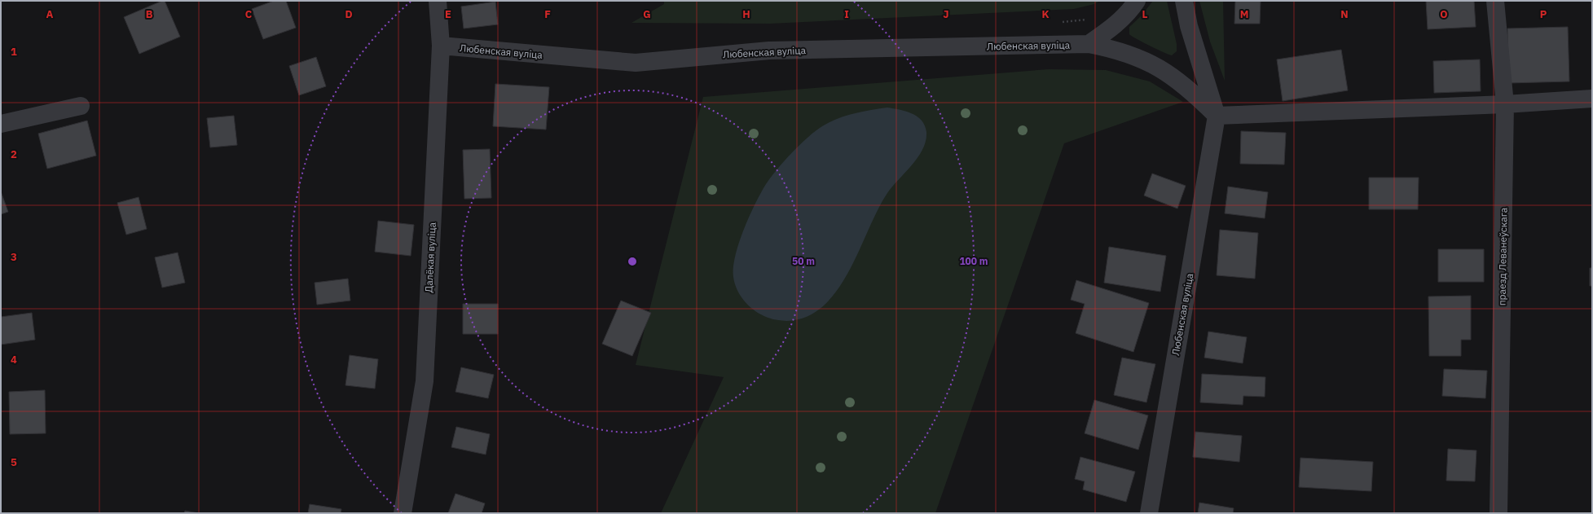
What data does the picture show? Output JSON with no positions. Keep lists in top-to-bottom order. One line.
{"streets":{"street":["Любенская вуліца","праезд Леванеўскага","Далёкая вуліца"]},"crossings":[["Любенская вуліца","Далёкая вуліца"]],"grid":{"columns":["A","B","C","D","E","F","G","H","I","J","K","L","M","N","O","P"],"rows":["1","2","3","4","5"]},"rings":["50 m","100 m"]}
